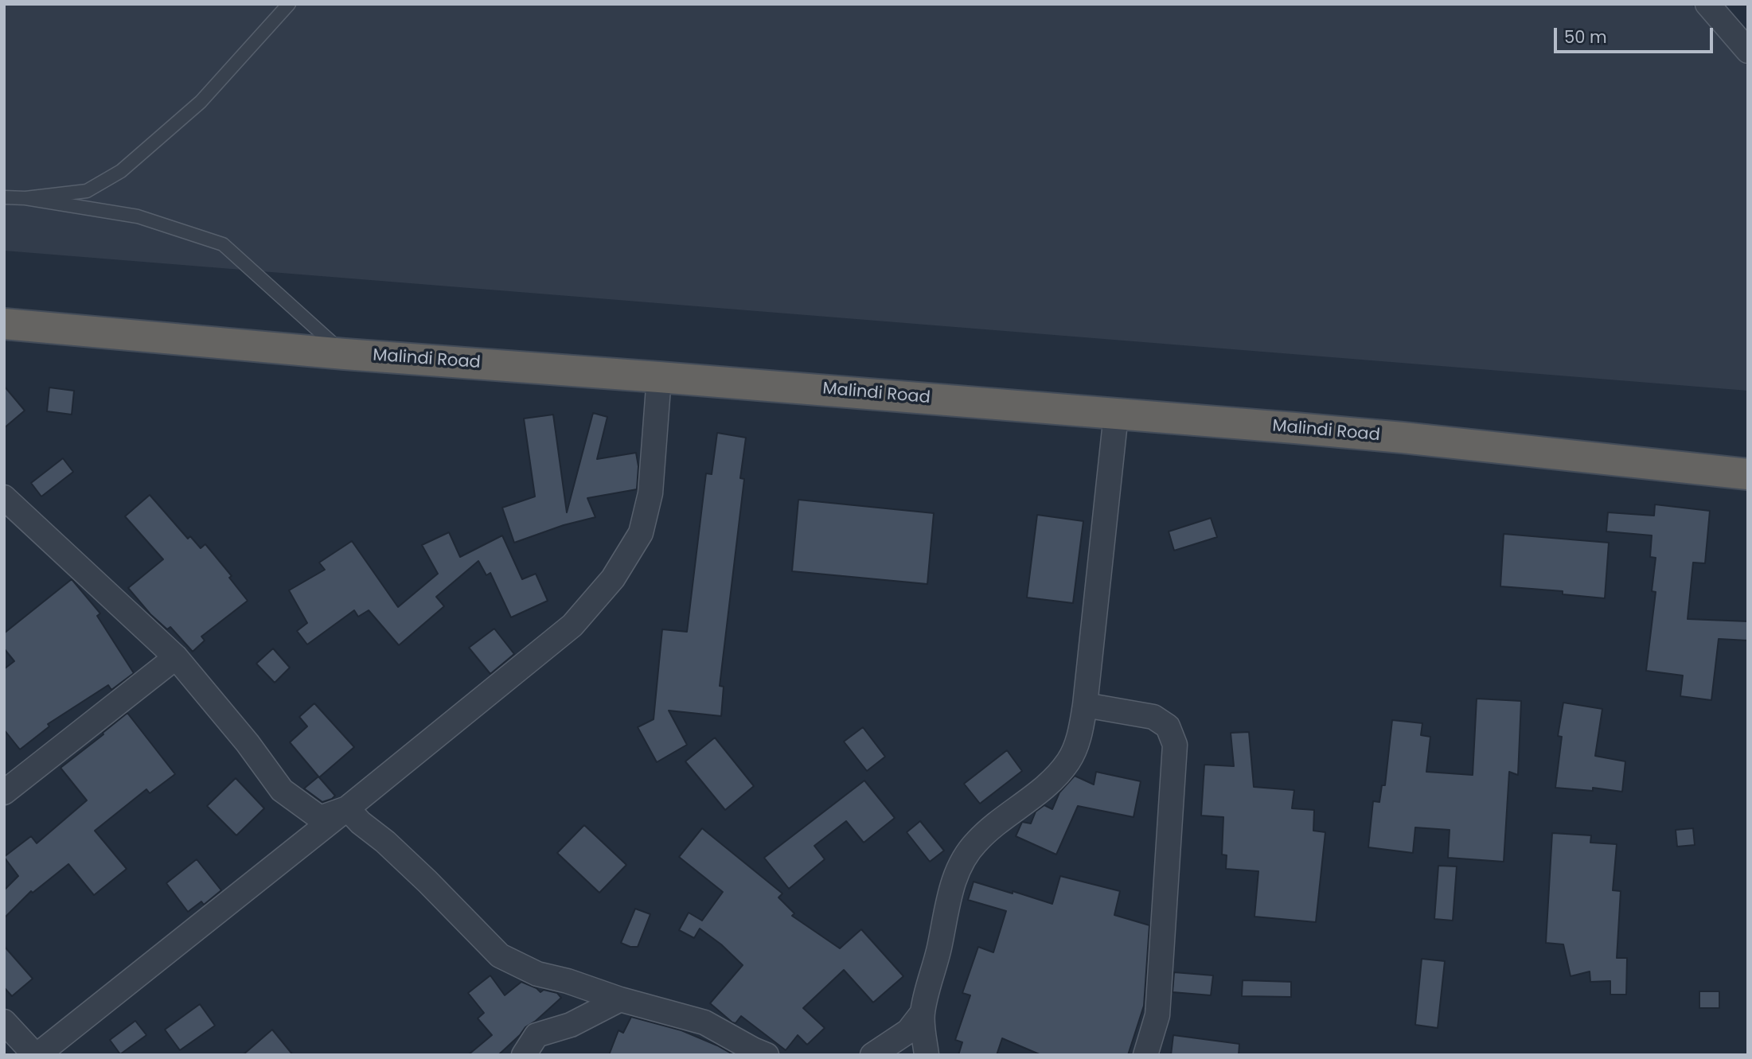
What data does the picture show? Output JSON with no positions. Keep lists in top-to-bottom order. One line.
{"streets":{"highway":["Malindi Road"]},"scale_bar":"50 m"}
